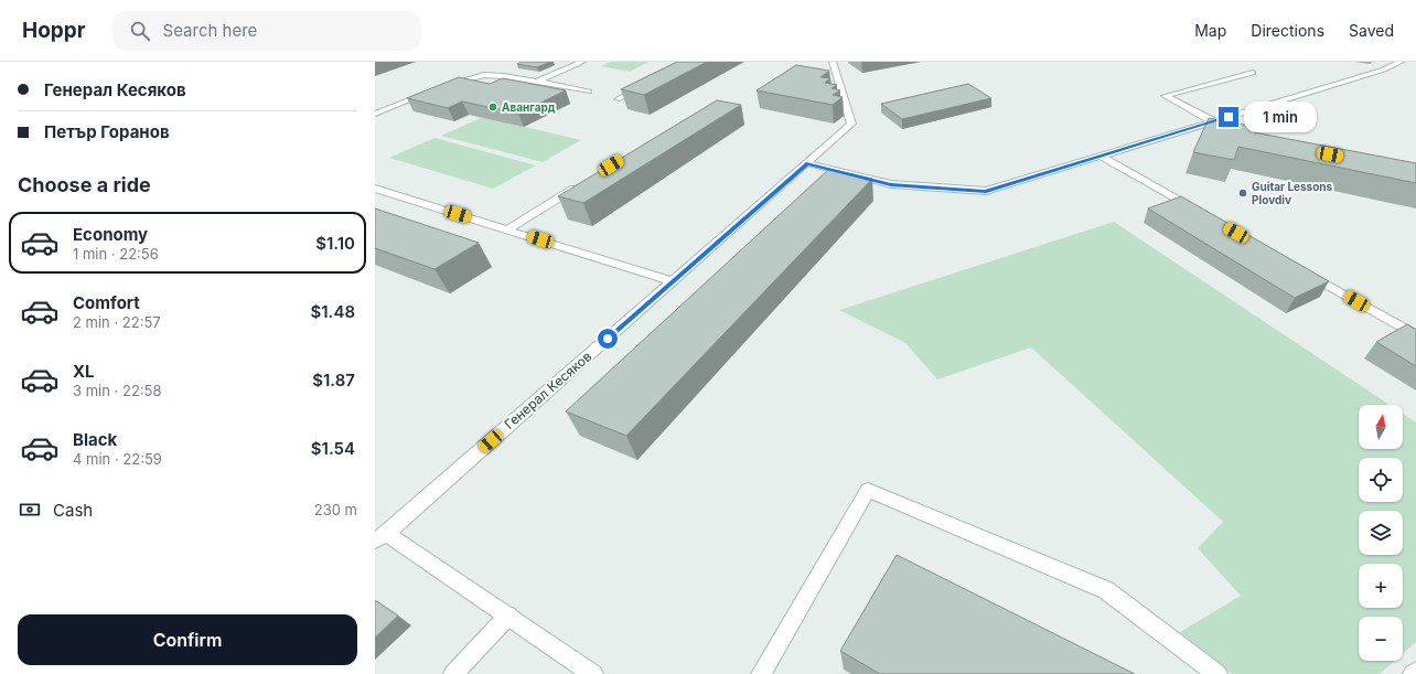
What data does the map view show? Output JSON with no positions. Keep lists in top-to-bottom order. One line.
{"streets":{"street":["Генерал Кесяков"]},"places":["Авангард","Guitar Lessons Plovdiv"],"north":"top","page":{"header":"Hoppr","search":"Search here","nav":["Map","Directions","Saved"],"banner":["Генерал Кесяков","Петър Горанов"],"bubble":"1 min","heading":"Choose a ride","list":[{"name":"Economy","note":"1 min · 22:56","value":"$1.10"},{"name":"Comfort","note":"2 min · 22:57","value":"$1.48"},{"name":"XL","note":"3 min · 22:58","value":"$1.87"},{"name":"Black","note":"4 min · 22:59","value":"$1.54"}],"map_buttons":["+","−"],"pay":["Cash","230 m"],"buttons":"Confirm"}}
